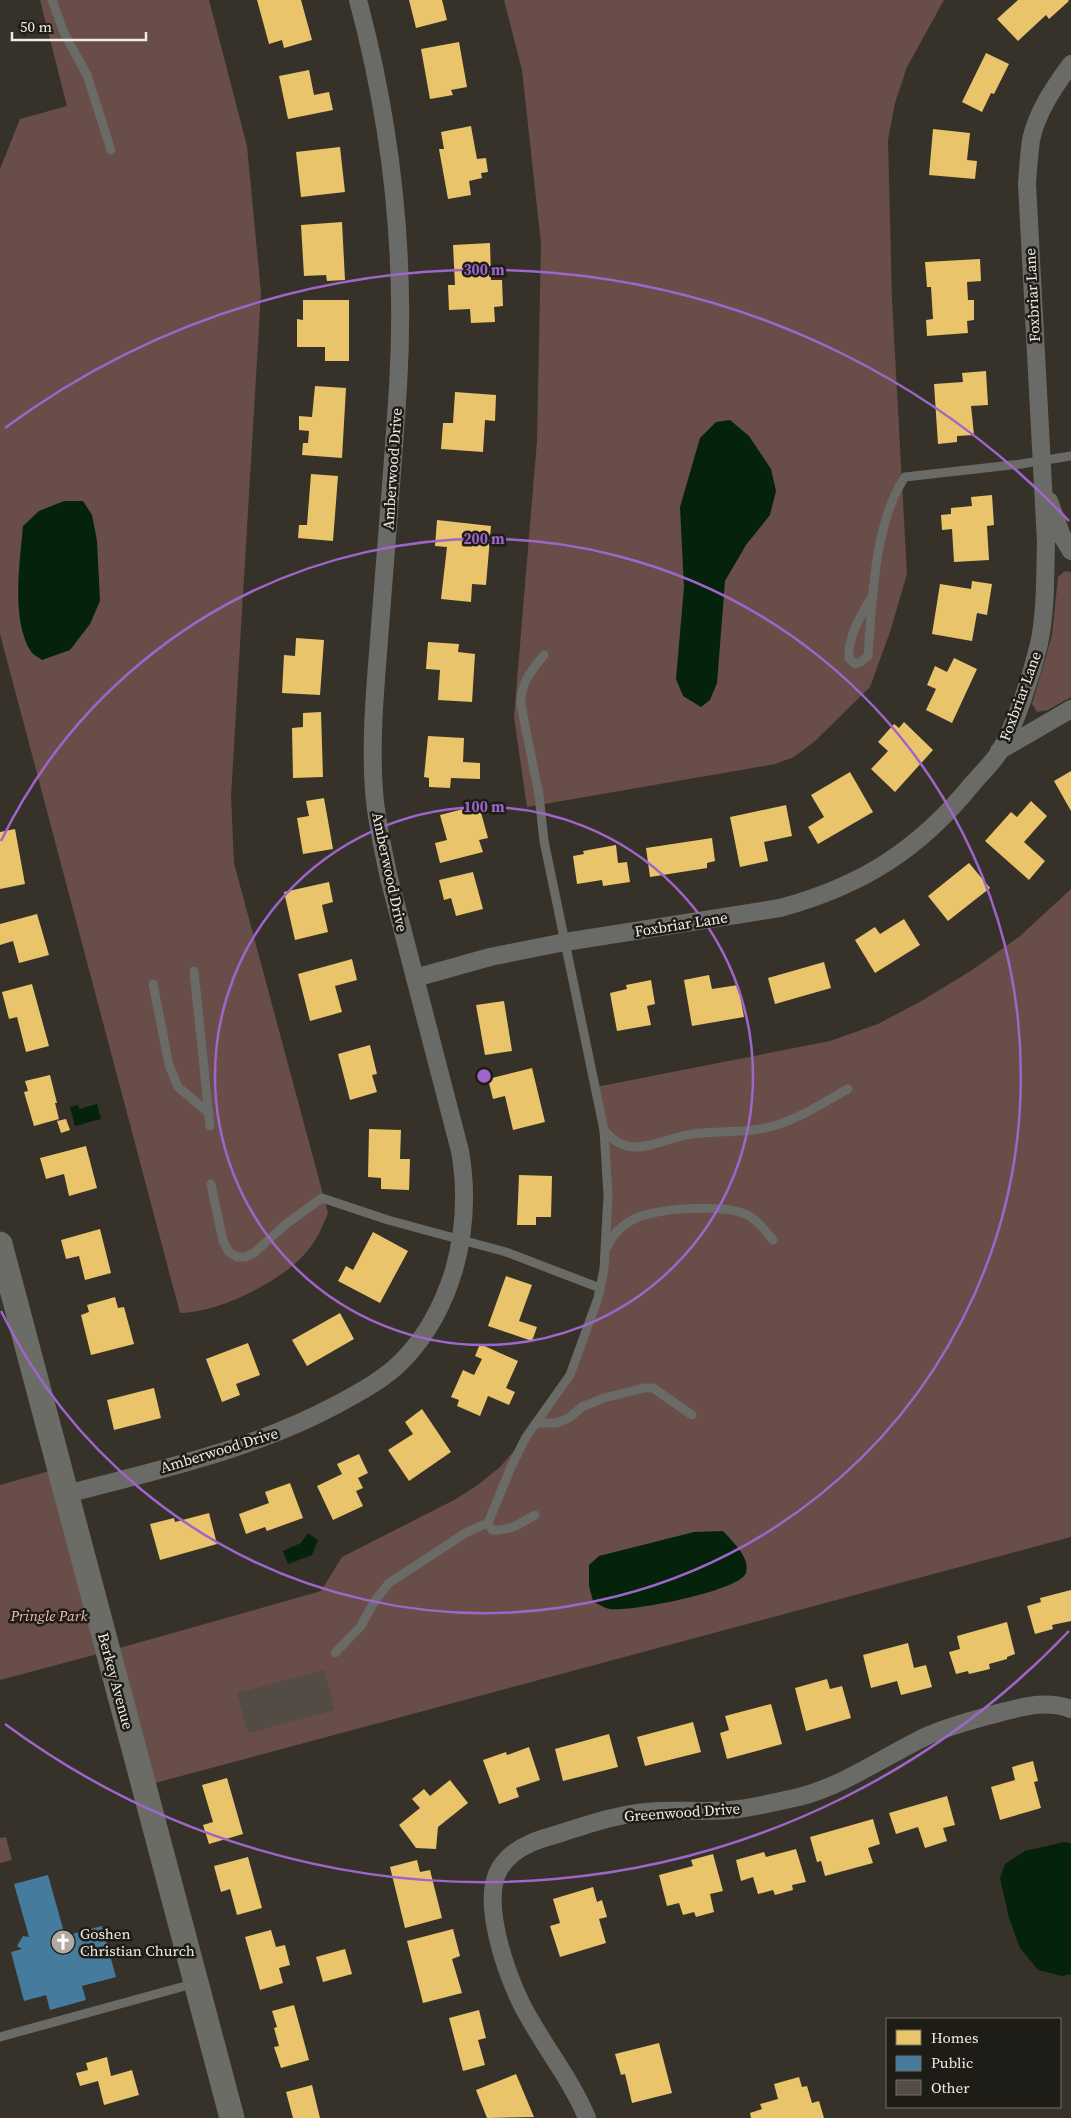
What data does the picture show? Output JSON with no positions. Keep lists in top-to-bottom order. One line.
{"streets":{"street":["Foxbriar Lane","Amberwood Drive","Berkey Avenue","Greenwood Drive"]},"crossings":[["Foxbriar Lane","Amberwood Drive"],["Amberwood Drive","Berkey Avenue"]],"parks":["Pringle Park"],"places":{"church":["Goshen Christian Church"]},"legend":["Homes","Public","Other"],"scale_bar":"50 m","rings":["300 m","200 m","100 m"]}
